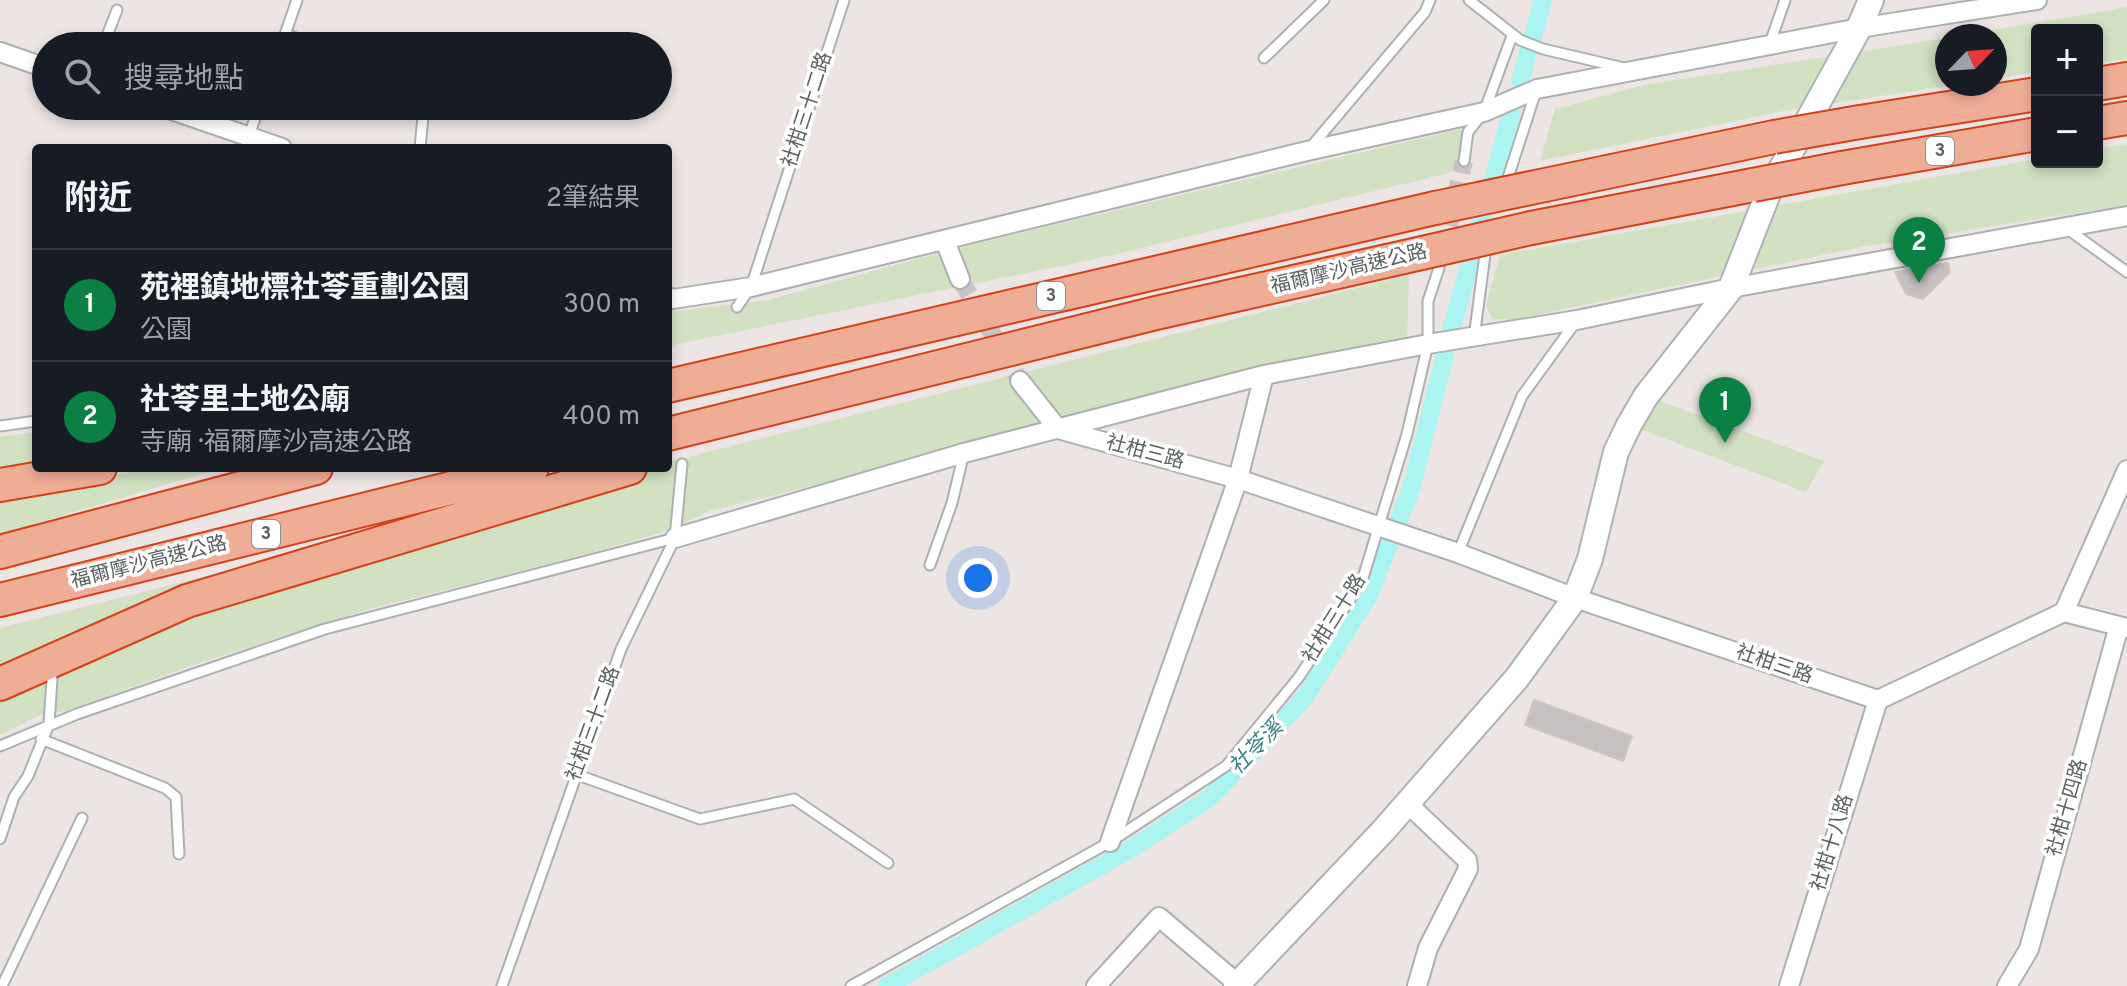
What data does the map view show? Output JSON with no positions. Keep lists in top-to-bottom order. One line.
{"streets":{"highway":["3","福爾摩沙高速公路"],"street":["社柑三路","社柑十四路","社柑十八路"],"lane":["社柑三十二路","社柑三十路"]},"crossings":[["福爾摩沙高速公路","社柑三十路"],["社柑三路","社柑三十路"],["社柑三路","社柑十八路"]],"water":["社苓溪"],"north":"top right","page":{"map_buttons":["+","−"],"search":"搜尋地點","heading":["附近","2筆結果"],"pins":["2","1"],"list":[{"mark":"1","name":"苑裡鎮地標社苓重劃公園","note":"公園","value":"300 m"},{"mark":"2","name":"社苓里土地公廟","note":"寺廟 · 福爾摩沙高速公路","value":"400 m"}]}}
